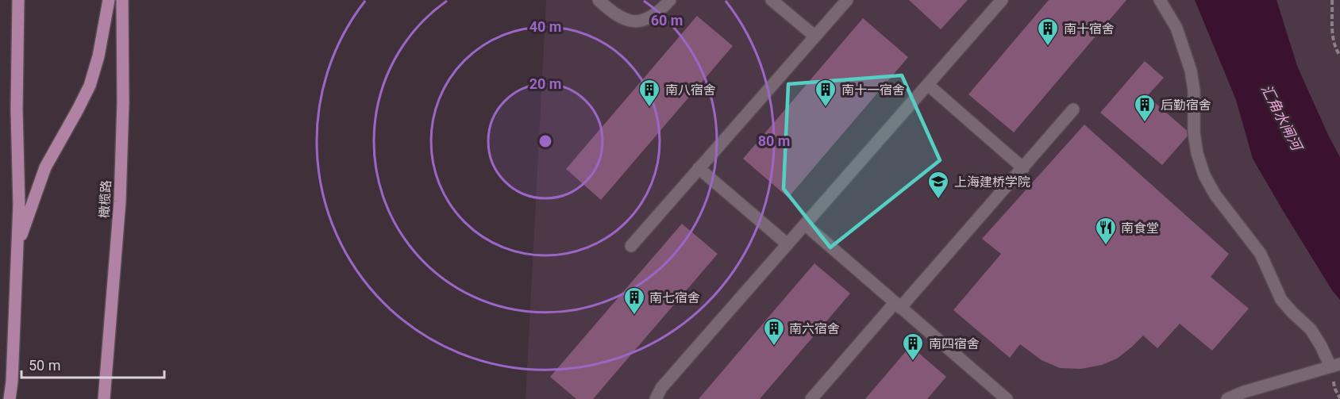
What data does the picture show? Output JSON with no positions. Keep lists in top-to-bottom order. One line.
{"streets":{"main road":["橄榄路"]},"water":["汇角水闸河"],"places":{"building":["南十宿舍","南八宿舍","南十一宿舍","后勤宿舍","南七宿舍","南六宿舍","南四宿舍"],"school or university":["上海建桥学院"],"restaurant":["南食堂"]},"scale_bar":"50 m","rings":["60 m","40 m","20 m","80 m"]}
